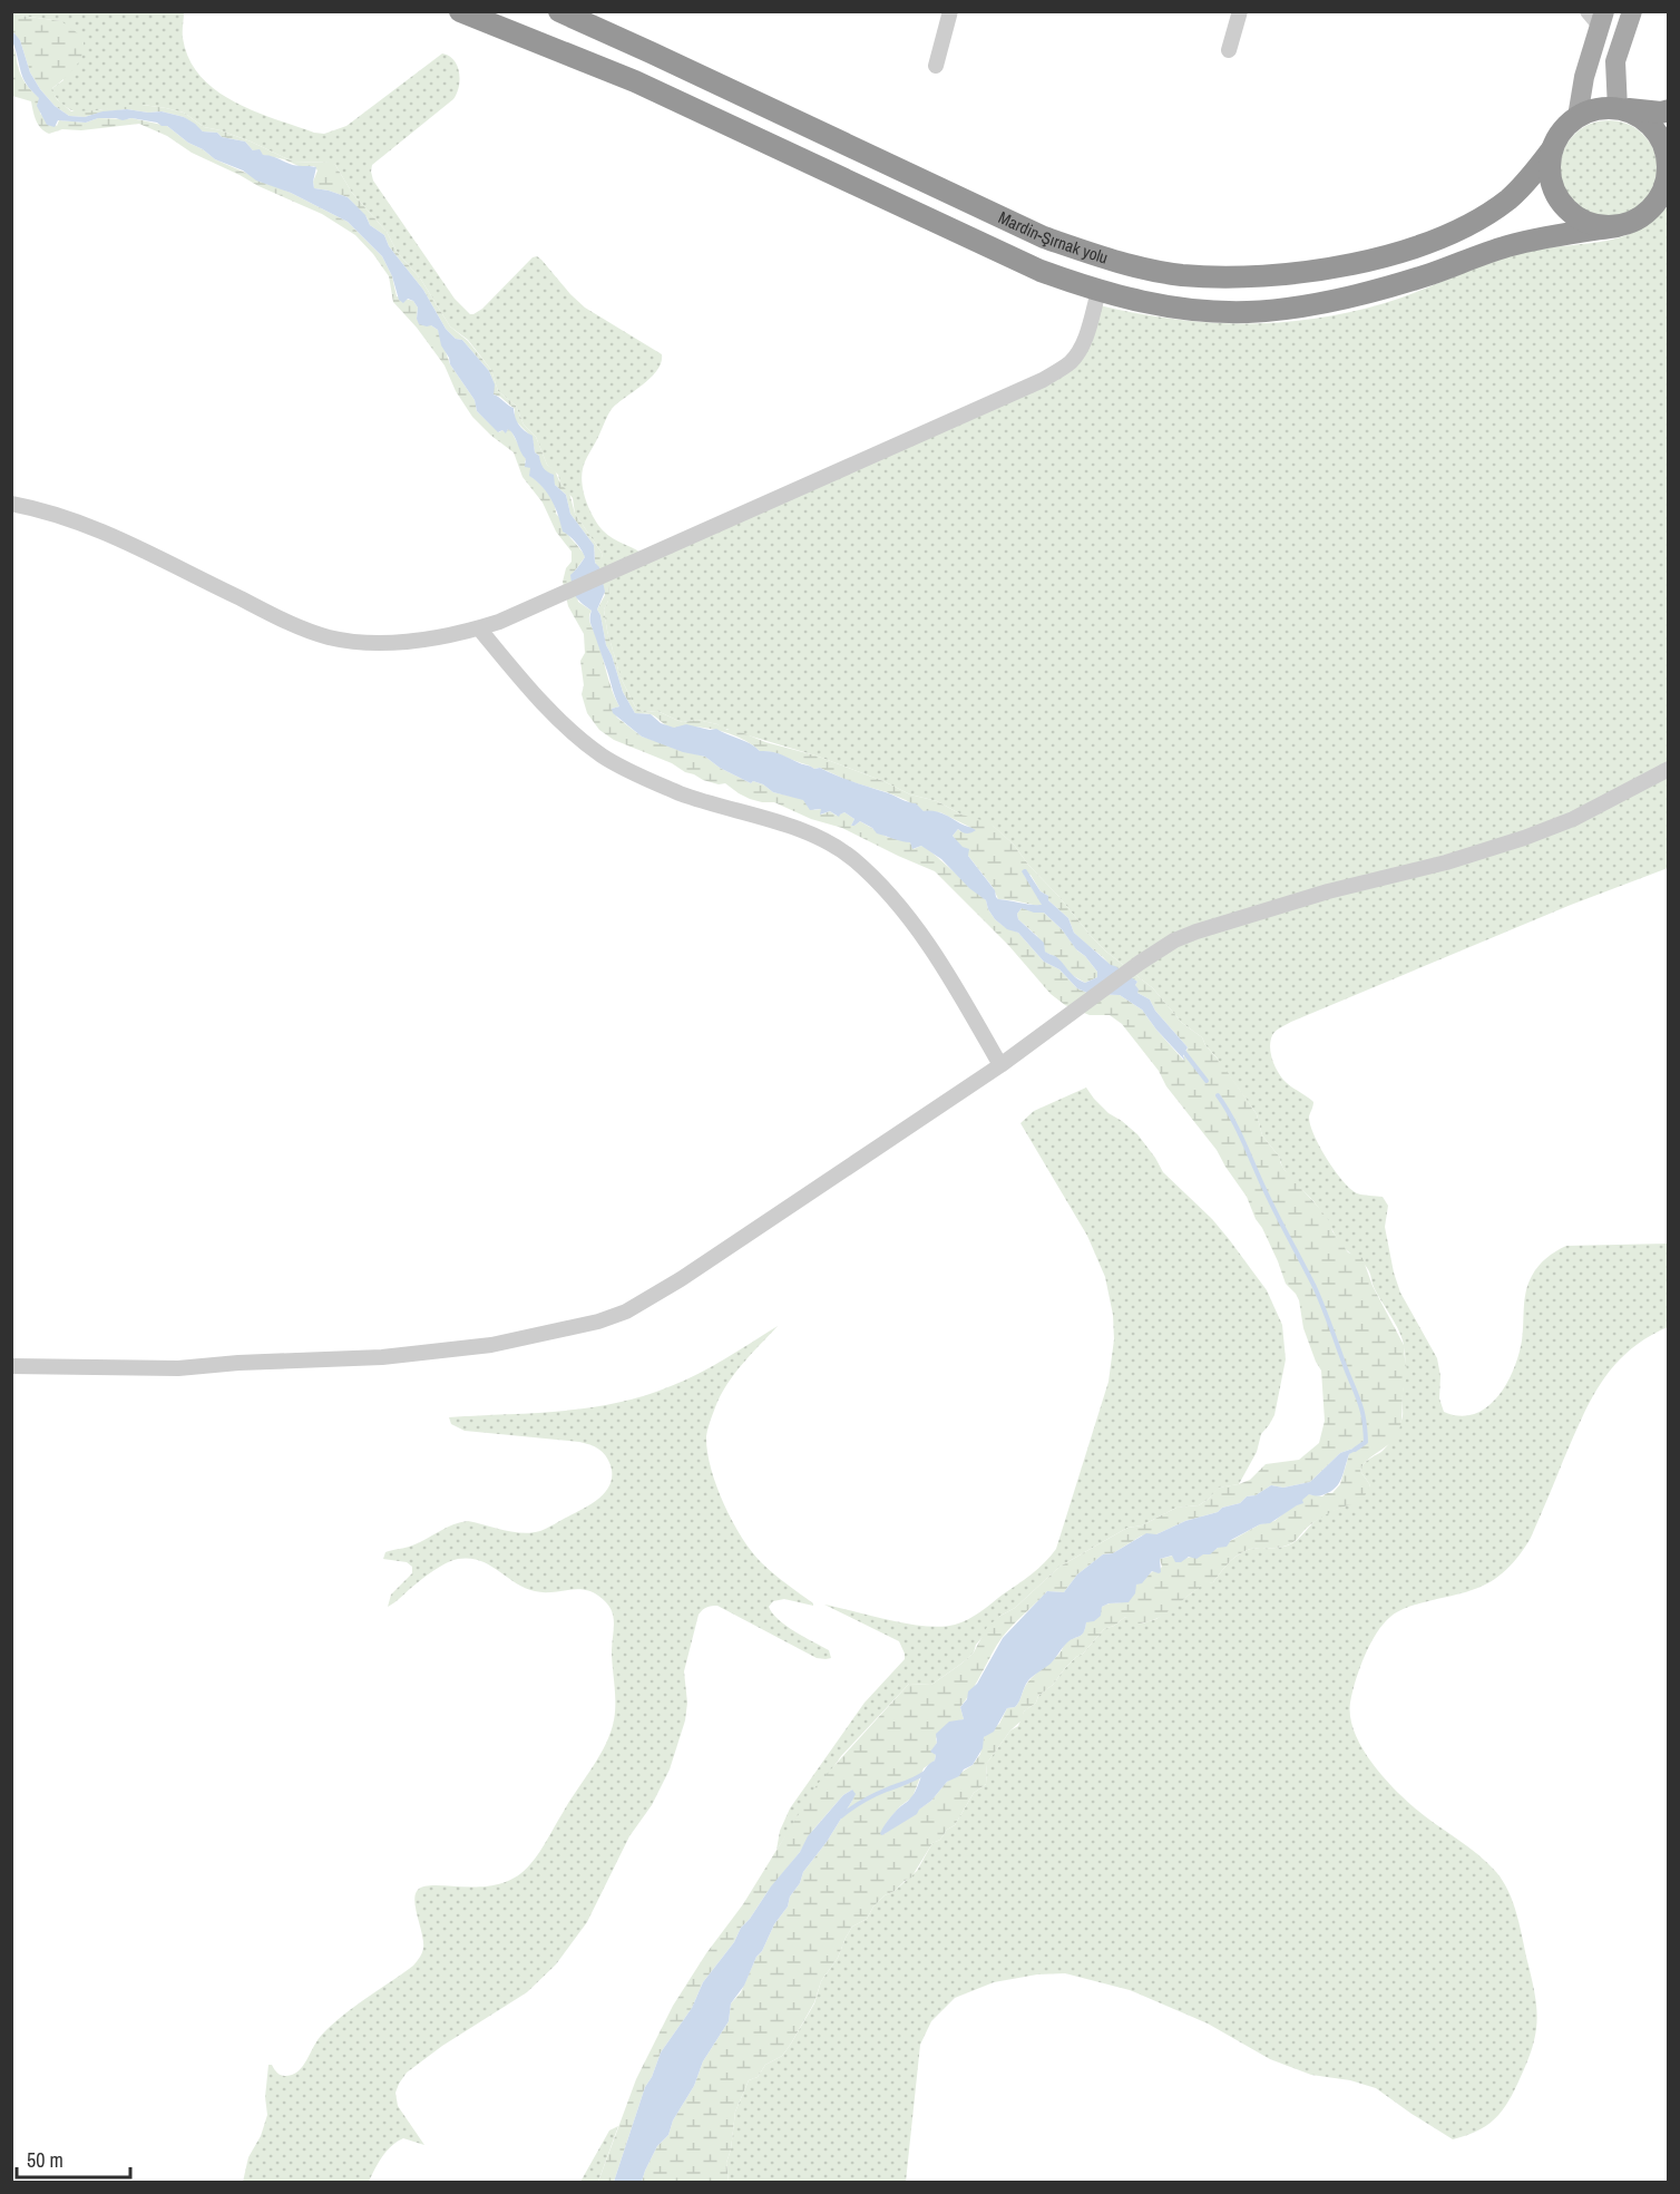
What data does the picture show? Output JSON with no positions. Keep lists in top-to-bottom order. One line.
{"streets":{"highway":["Mardin-Şırnak yolu"]},"scale_bar":"50 m"}
